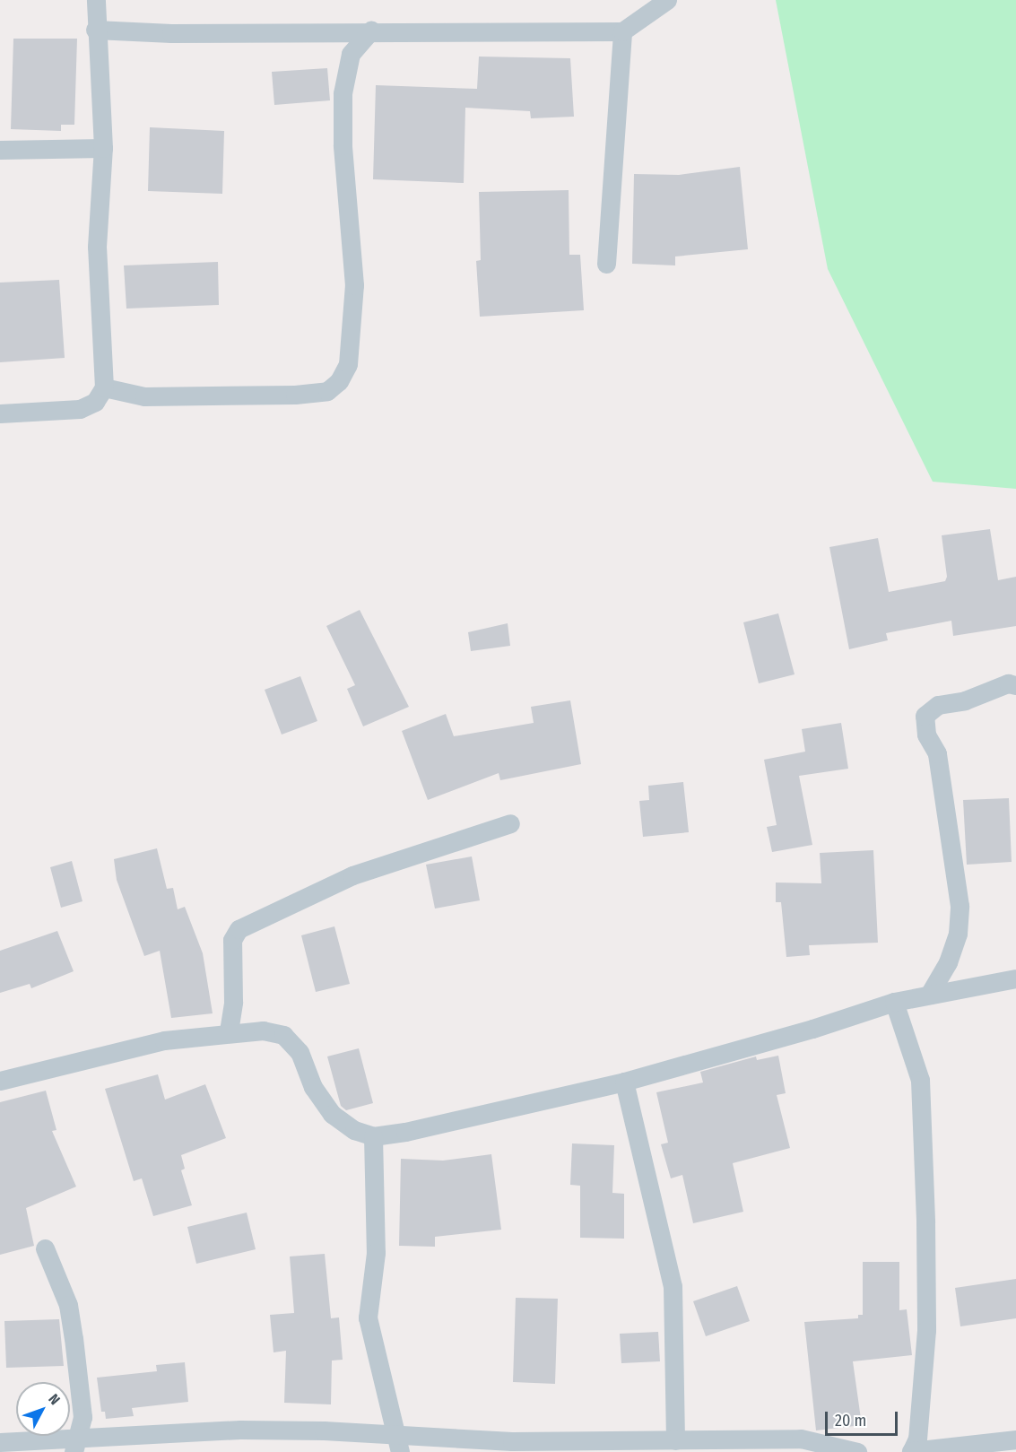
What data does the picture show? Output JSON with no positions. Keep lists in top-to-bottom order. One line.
{"scale_bar":"20 m","north":"top right"}
